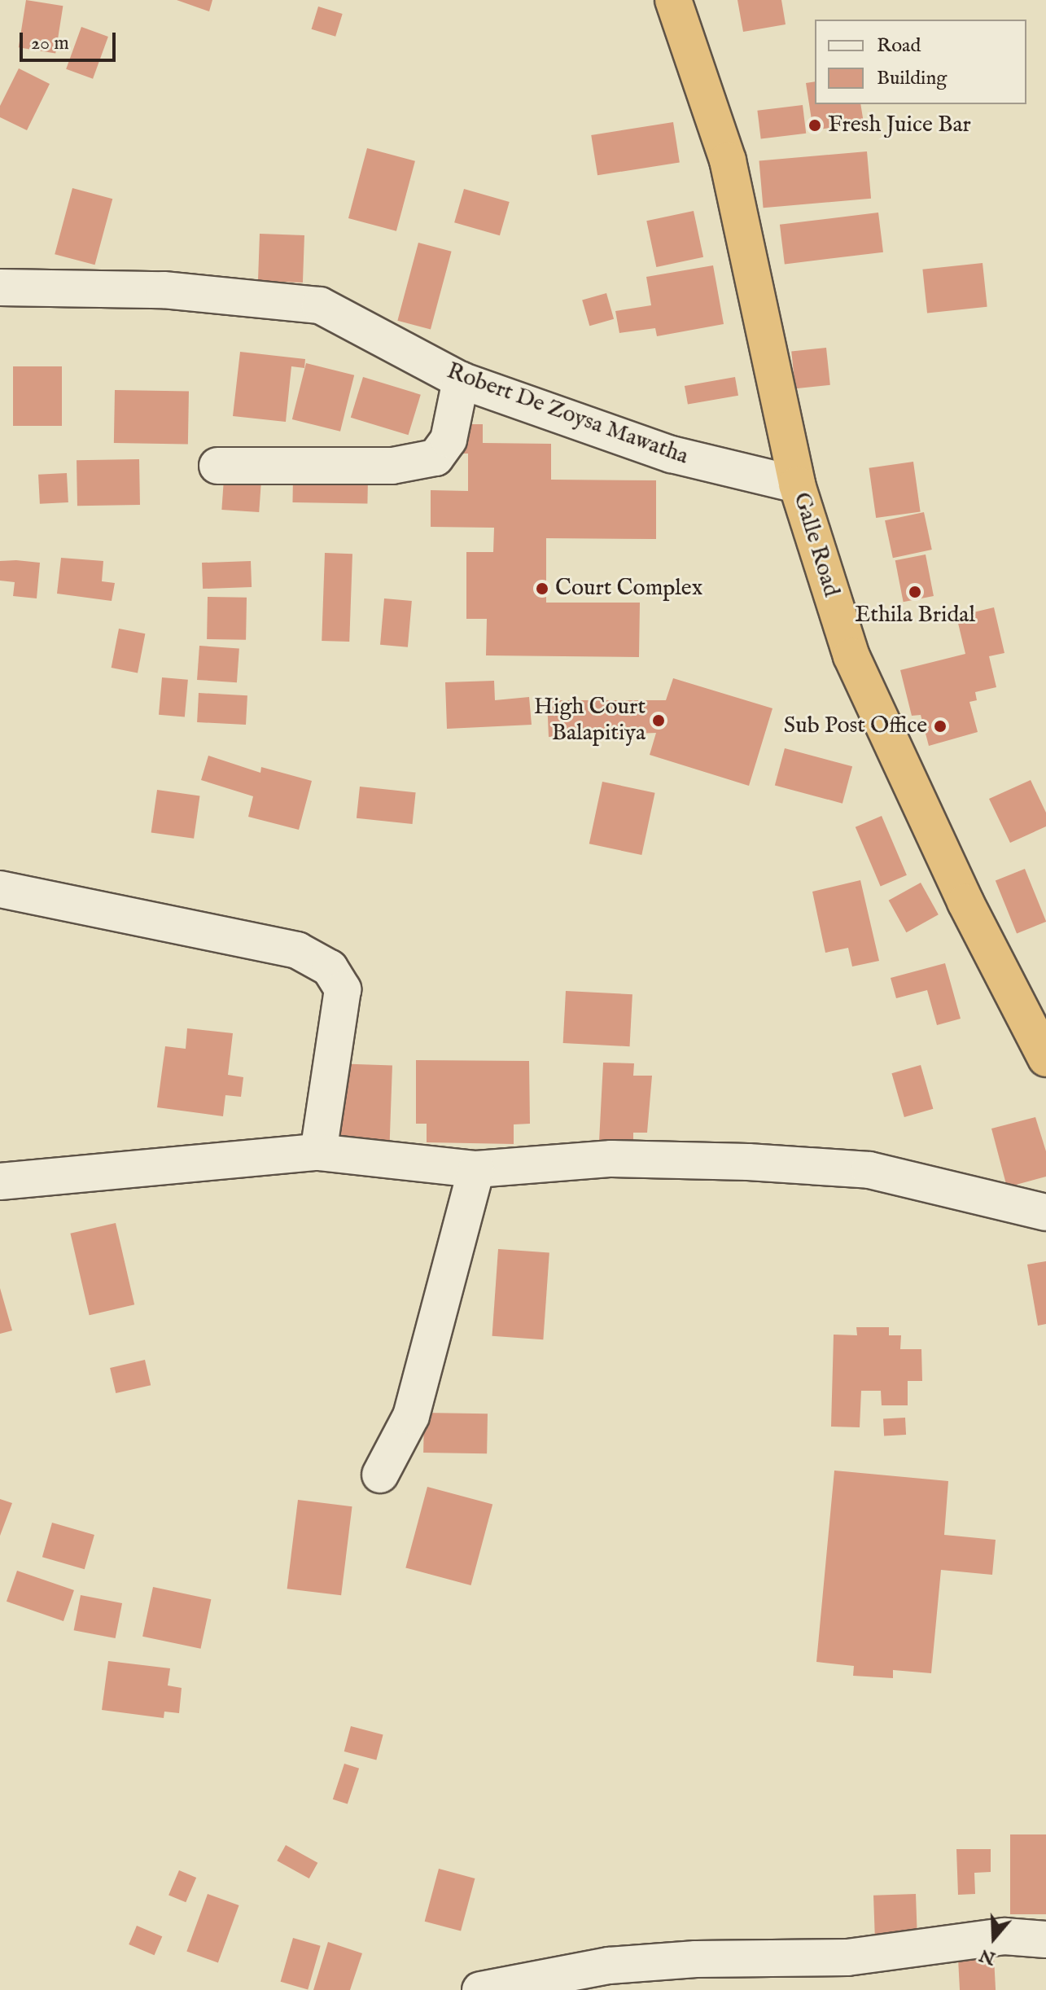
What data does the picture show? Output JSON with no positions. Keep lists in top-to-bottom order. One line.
{"streets":{"highway":["Galle Road"],"street":["Robert De Zoysa Mawatha"]},"crossings":[["Robert De Zoysa Mawatha","Galle Road"]],"places":["Fresh Juice Bar","Court Complex","Ethila Bridal","High Court Balapitiya","Sub Post Office"],"legend":["Road","Building"],"scale_bar":"20 m","north":"bottom"}
